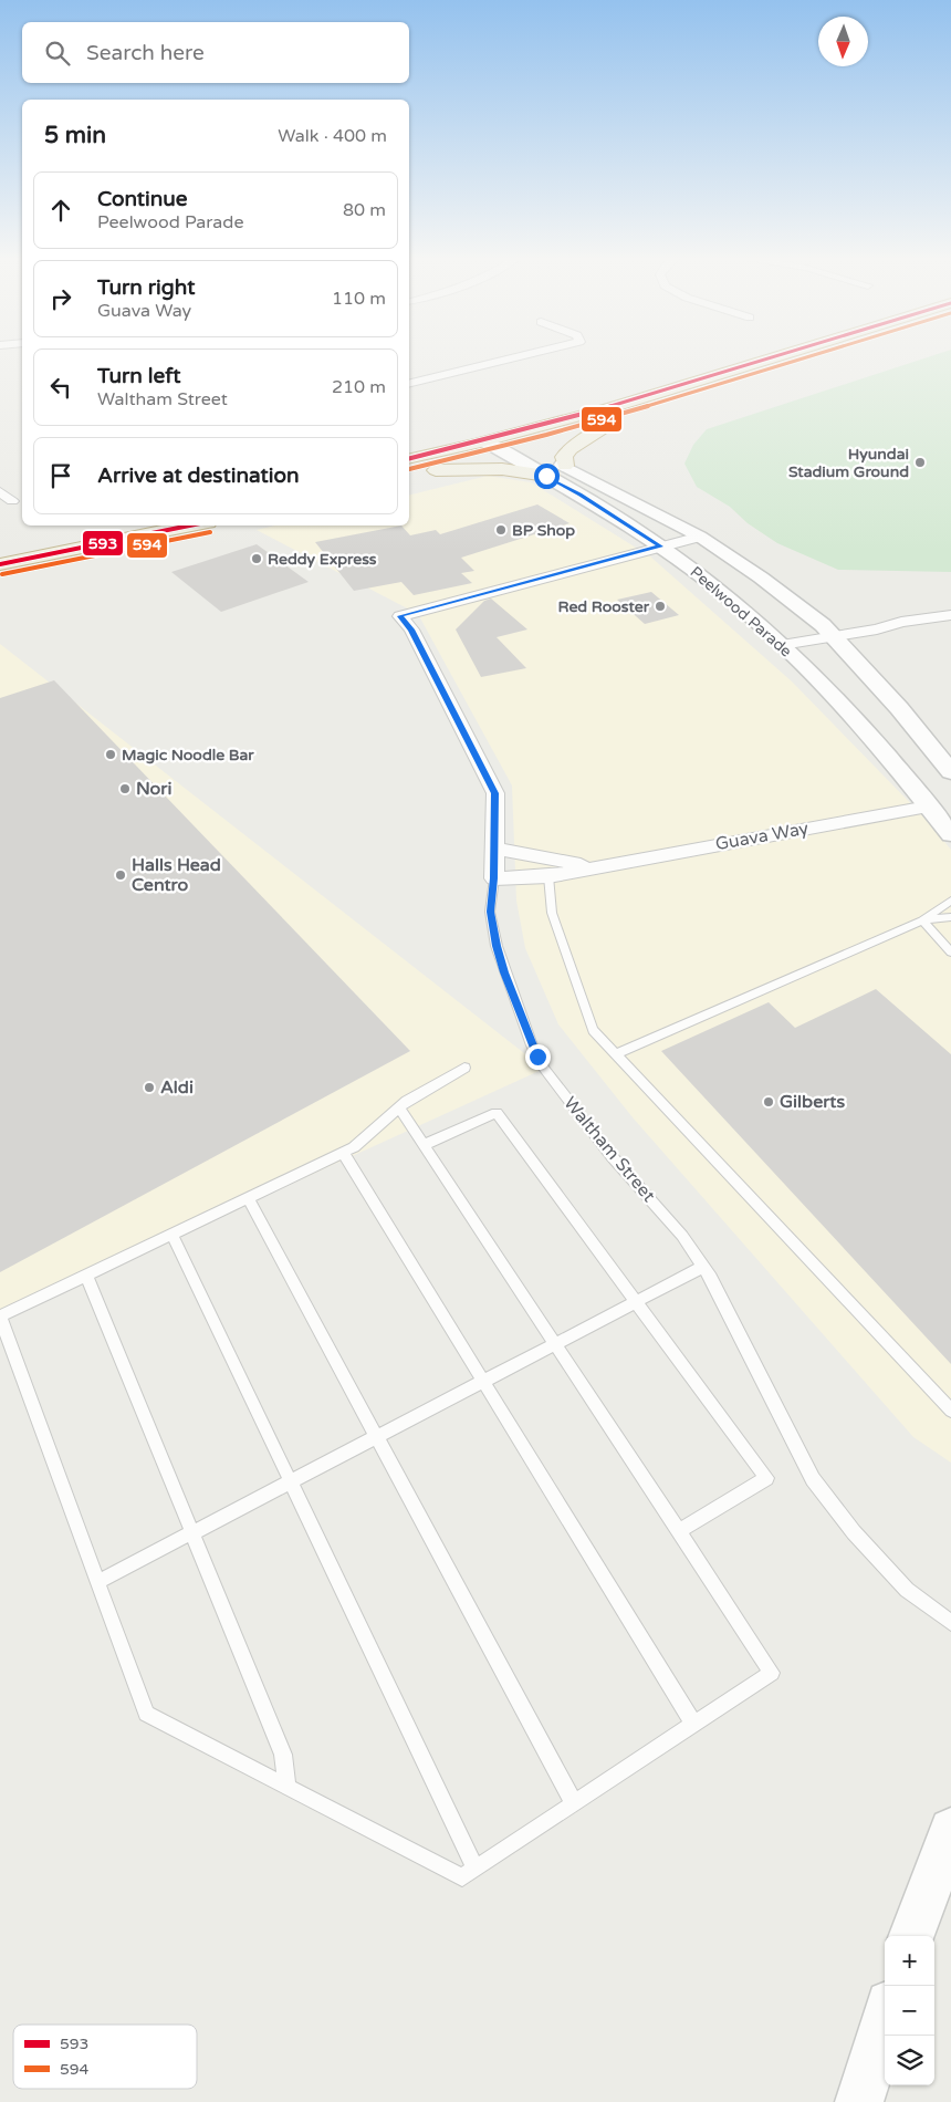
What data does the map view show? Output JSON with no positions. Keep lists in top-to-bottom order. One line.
{"streets":{"street":["Peelwood Parade","Guava Way","Waltham Street"]},"crossings":[["Peelwood Parade","Guava Way"],["Peelwood Parade","Waltham Street"],["Guava Way","Waltham Street"]],"places":["Hyundai Stadium Ground","BP Shop","Reddy Express","Red Rooster","Magic Noodle Bar","Nori","Halls Head Centro","Aldi","Gilberts"],"lines":["transit line 593","transit line 594"],"legend":["593","594"],"north":"bottom","page":{"search":"Search here","heading":["5 min","Walk · 400 m"],"list":[["Continue","Peelwood Parade","80 m"],["Turn right","Guava Way","110 m"],["Turn left","Waltham Street","210 m"],"Arrive at destination"],"map_buttons":["+","−"]}}
